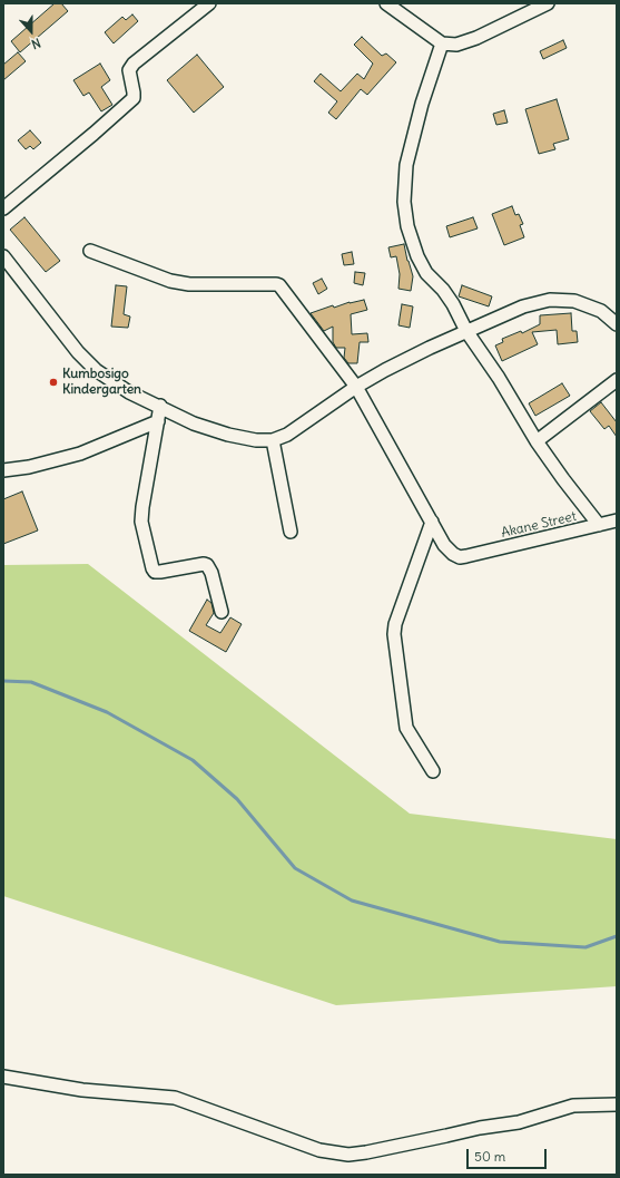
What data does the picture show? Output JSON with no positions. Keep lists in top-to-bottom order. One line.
{"streets":{"street":["Akane Street"]},"places":["Kumbosigo Kindergarten"],"scale_bar":"50 m","north":"bottom"}
